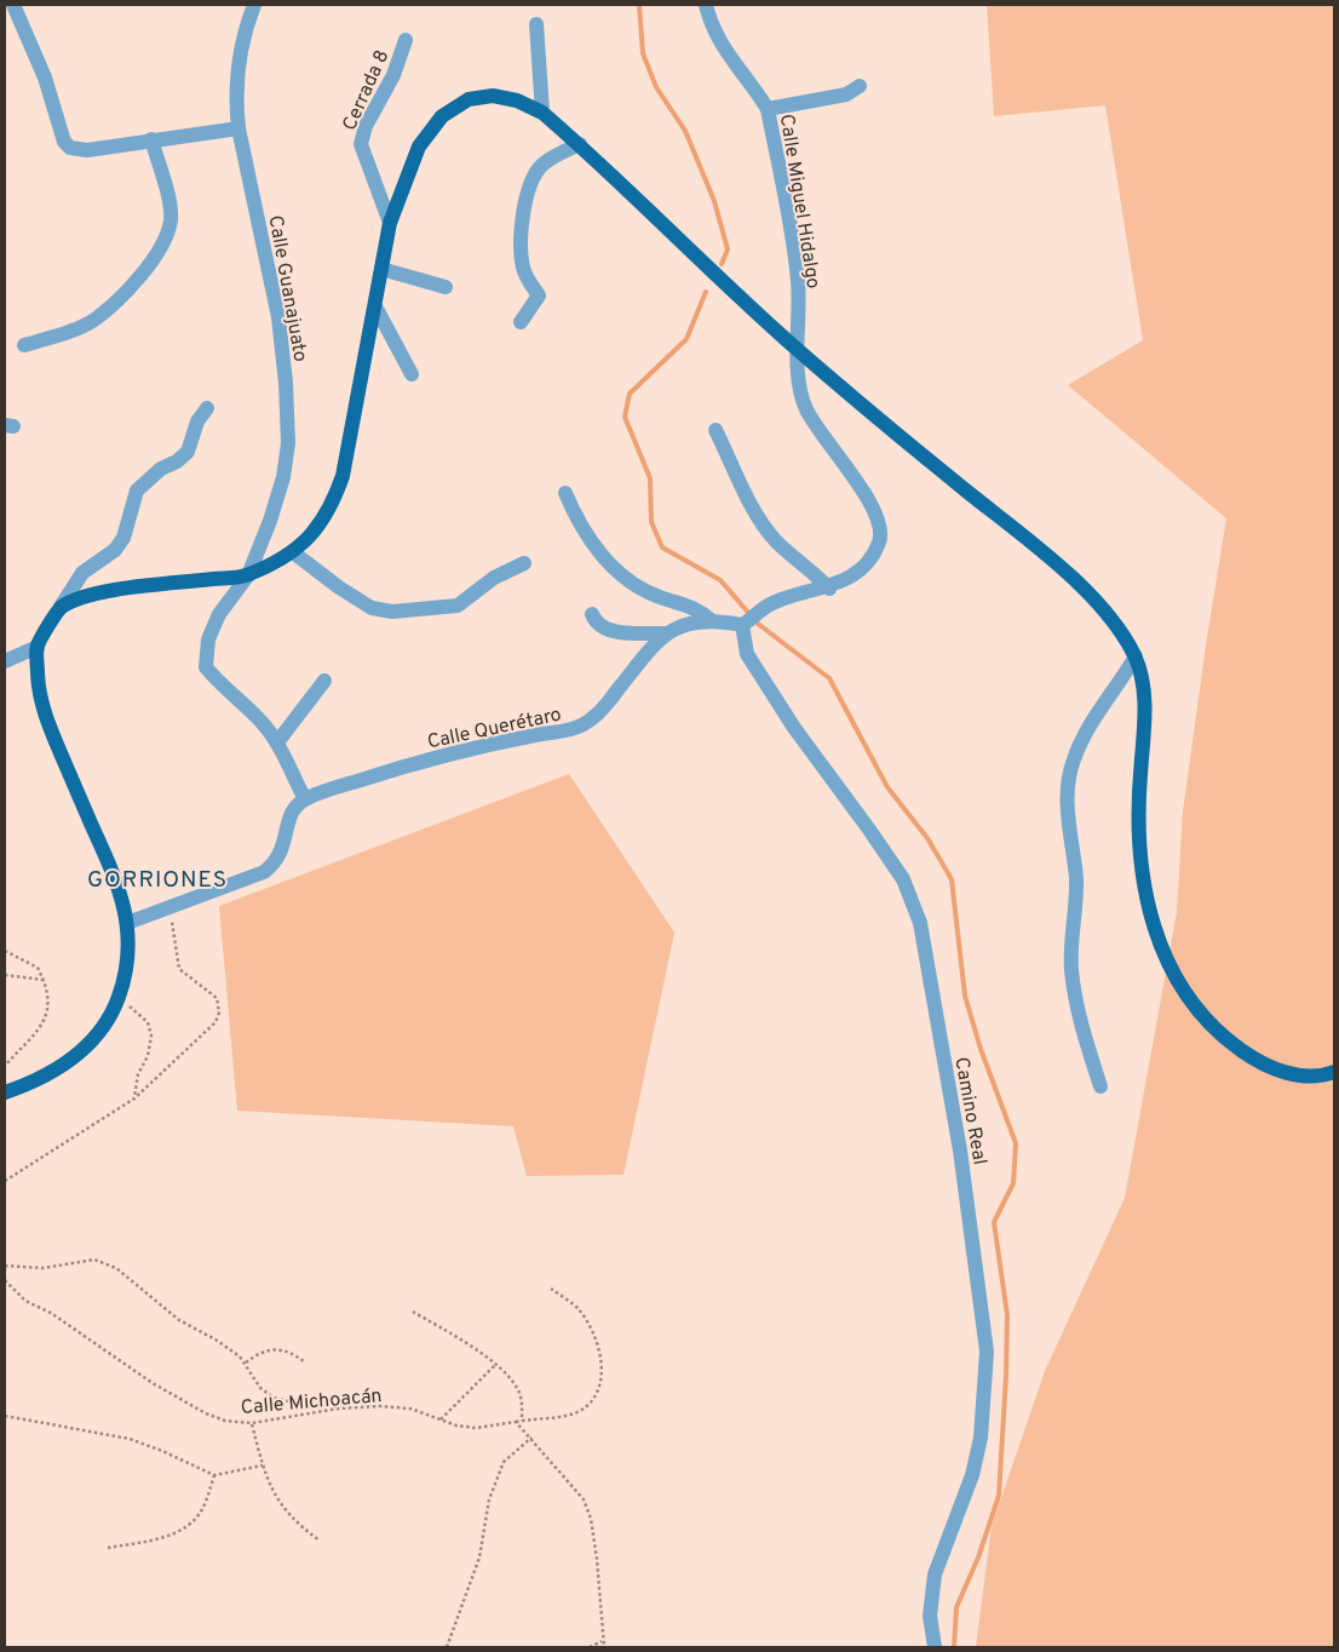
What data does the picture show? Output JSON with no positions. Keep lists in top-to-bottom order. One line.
{"streets":{"street":["Cerrada 8","Calle Miguel Hidalgo","Calle Guanajuato","Calle Querétaro","Camino Real"],"path":["Calle Michoacán"]},"districts":["GORRIONES"]}
